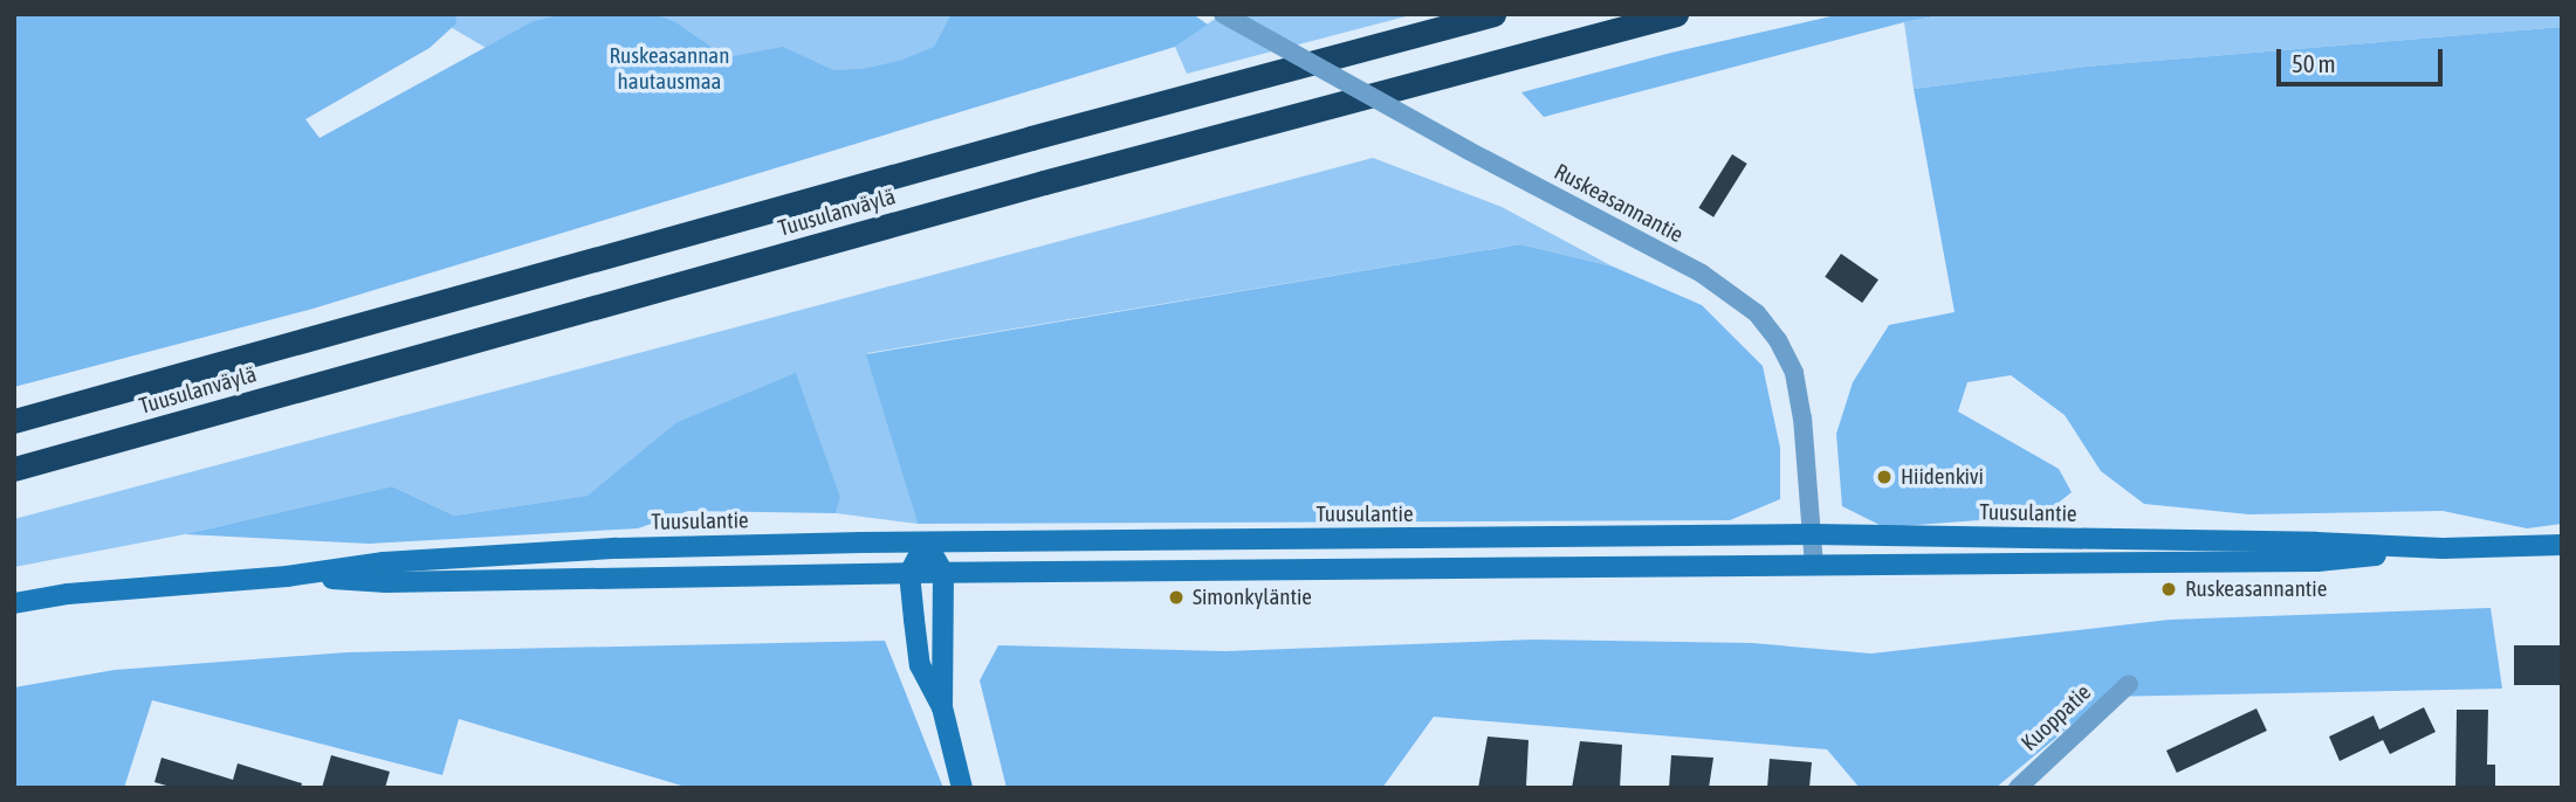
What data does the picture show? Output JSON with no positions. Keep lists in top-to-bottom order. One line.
{"streets":{"highway":["Tuusulanväylä"],"main road":["Tuusulantie"],"street":["Ruskeasannantie","Kuoppatie"]},"crossings":[["Ruskeasannantie","Tuusulantie"]],"parks":["Ruskeasannan hautausmaa"],"places":["Hiidenkivi","Ruskeasannantie","Simonkyläntie"],"scale_bar":"50 m"}
